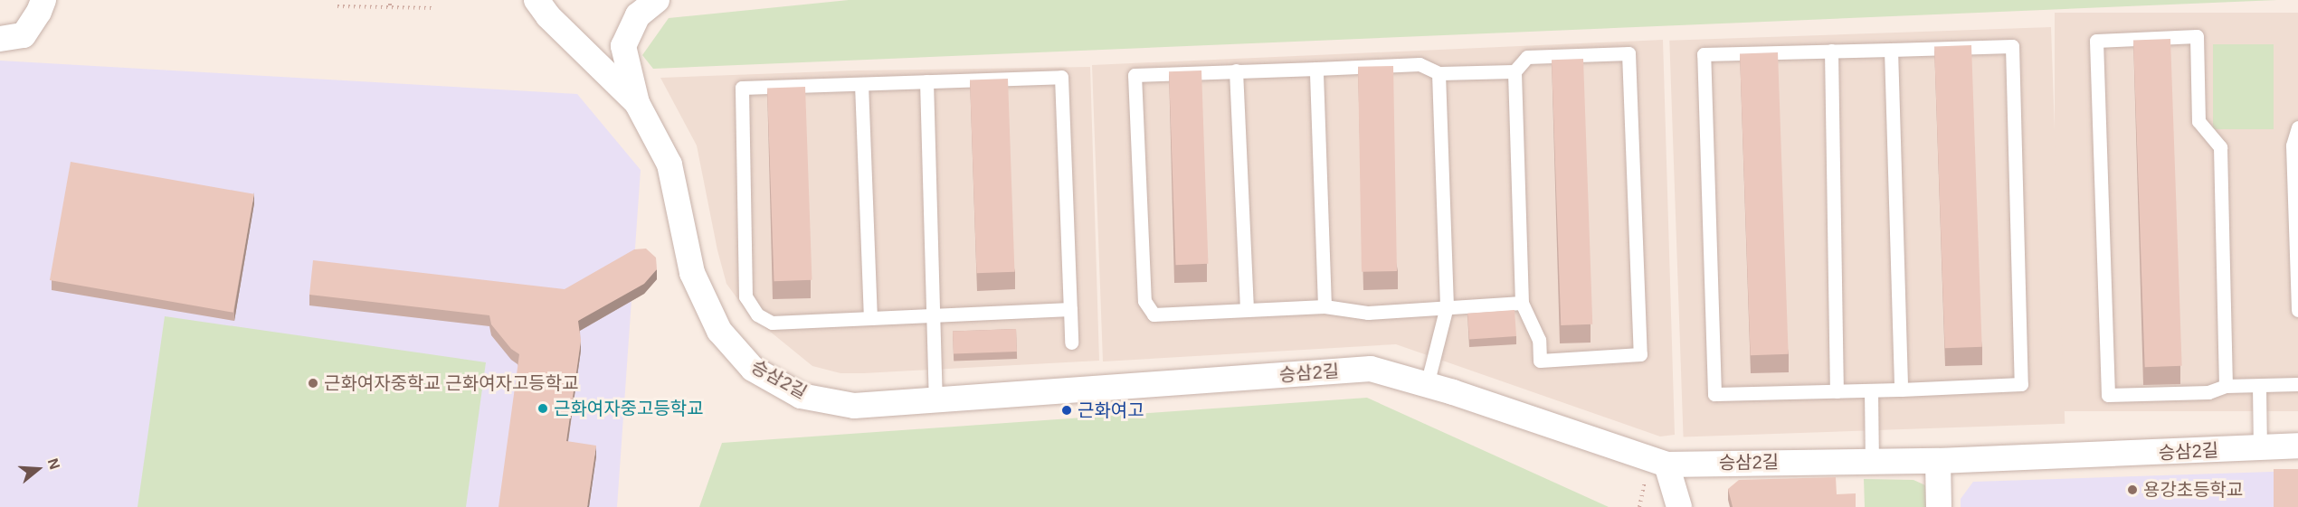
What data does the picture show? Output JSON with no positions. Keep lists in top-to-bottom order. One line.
{"streets":{"street":["승삼2길"]},"places":["근화여자중학교 근화여자고등학교","근화여자중고등학교","근화여고","용강초등학교"],"north":"right"}
